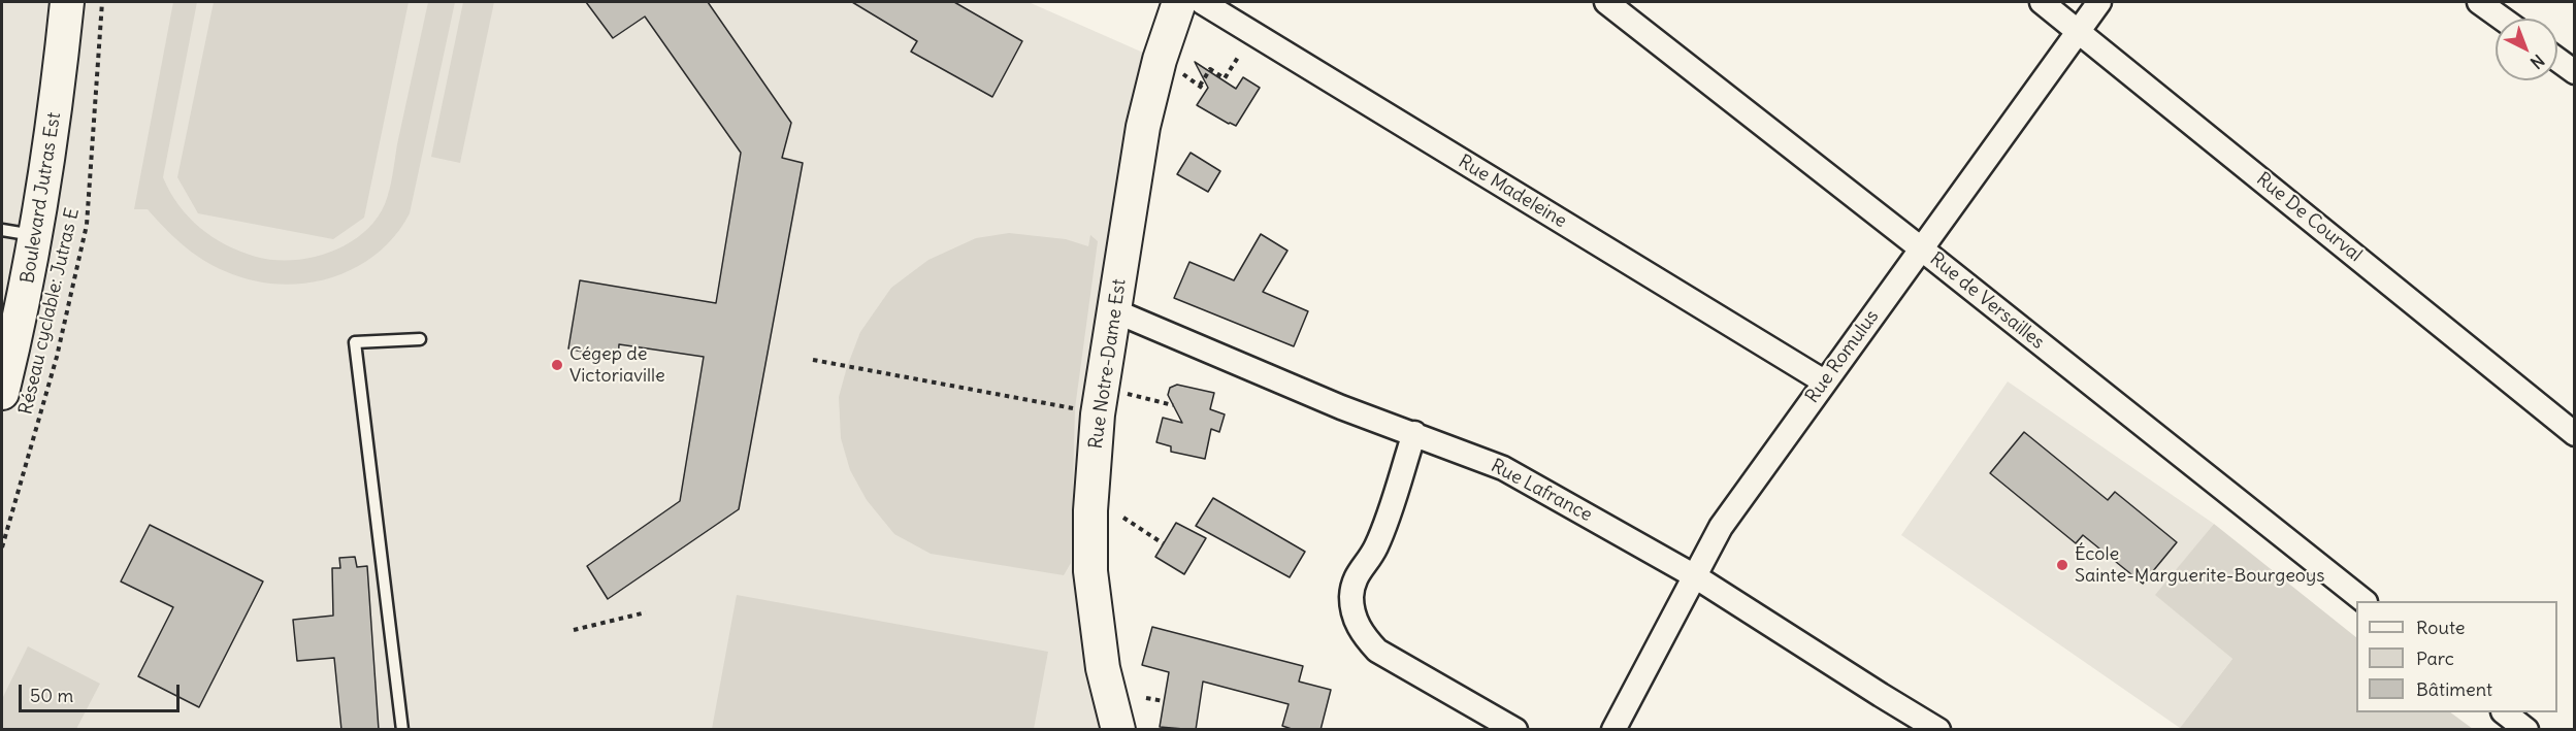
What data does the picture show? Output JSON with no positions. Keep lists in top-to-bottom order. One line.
{"streets":{"street":["Rue Madeleine","Boulevard Jutras Est","Rue De Courval","Rue de Versailles","Rue Romulus","Rue Notre-Dame Est","Rue Lafrance"],"path":["Réseau cyclable: Jutras E"]},"crossings":[["Rue Madeleine","Rue Romulus"],["Rue De Courval","Rue Romulus"],["Rue de Versailles","Rue Romulus"],["Rue Romulus","Rue Lafrance"],["Rue Notre-Dame Est","Rue Lafrance"]],"places":["Cégep de Victoriaville","École Sainte-Marguerite-Bourgeoys"],"legend":["Route","Parc","Bâtiment"],"scale_bar":"50 m","north":"bottom right"}
